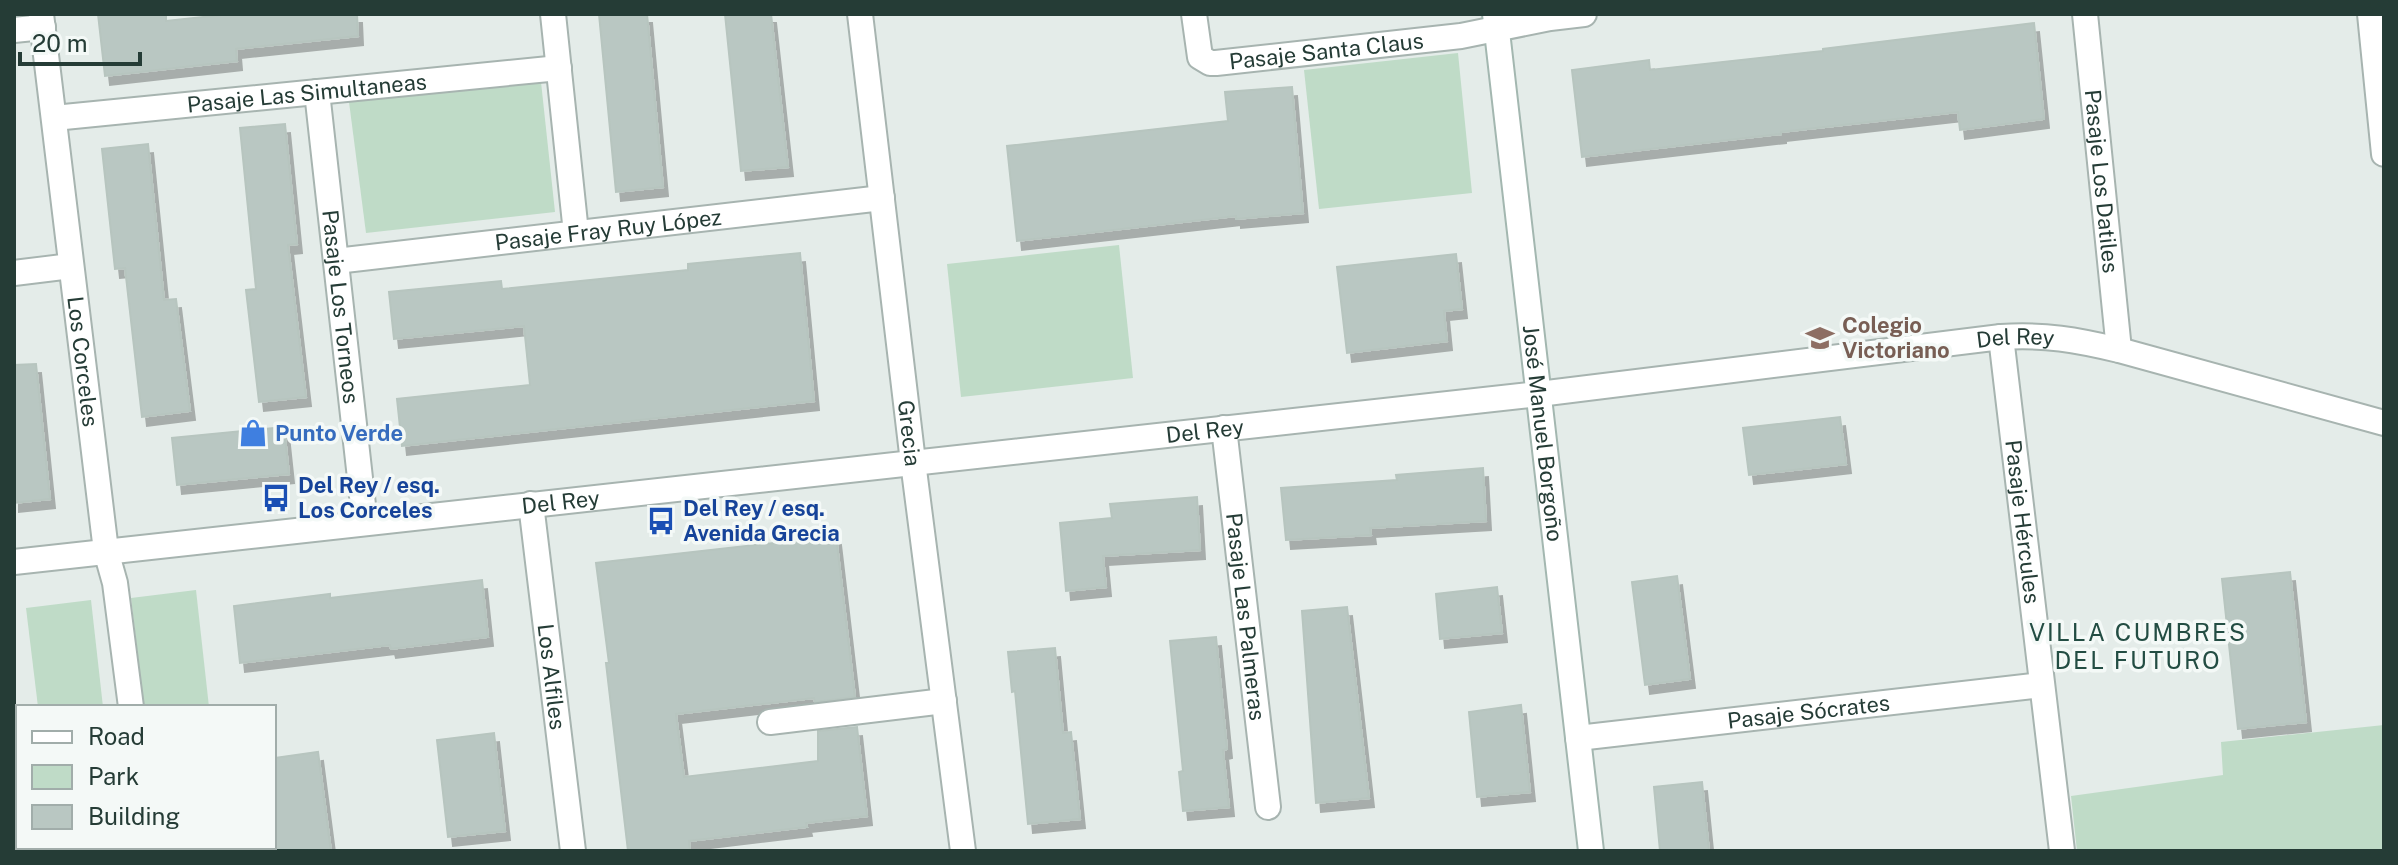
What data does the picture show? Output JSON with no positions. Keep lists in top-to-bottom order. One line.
{"streets":{"street":["Pasaje Santa Claus","Pasaje Las Simultaneas","Pasaje Los Datiles","Pasaje Fray Ruy López","Pasaje Los Torneos","Del Rey","Los Corceles","José Manuel Borgoño","Grecia","Pasaje Hércules","Pasaje Las Palmeras","Los Alfiles","Pasaje Sócrates"]},"crossings":[["Pasaje Santa Claus","José Manuel Borgoño"],["Pasaje Las Simultaneas","Pasaje Los Torneos"],["Pasaje Las Simultaneas","Los Corceles"],["Pasaje Los Datiles","Del Rey"],["Pasaje Fray Ruy López","Pasaje Los Torneos"],["Pasaje Fray Ruy López","Grecia"],["Pasaje Los Torneos","Del Rey"],["Del Rey","Los Corceles"],["Del Rey","José Manuel Borgoño"],["Del Rey","Grecia"],["Del Rey","Pasaje Hércules"],["Del Rey","Pasaje Las Palmeras"],["Del Rey","Los Alfiles"],["José Manuel Borgoño","Pasaje Sócrates"],["Pasaje Hércules","Pasaje Sócrates"]],"districts":["VILLA CUMBRES DEL FUTURO"],"places":{"school or university":["Colegio Victoriano"],"shop":["Punto Verde"],"bus stop":["Del Rey / esq. Los Corceles","Del Rey / esq. Avenida Grecia"]},"legend":["Road","Park","Building"],"scale_bar":"20 m"}
